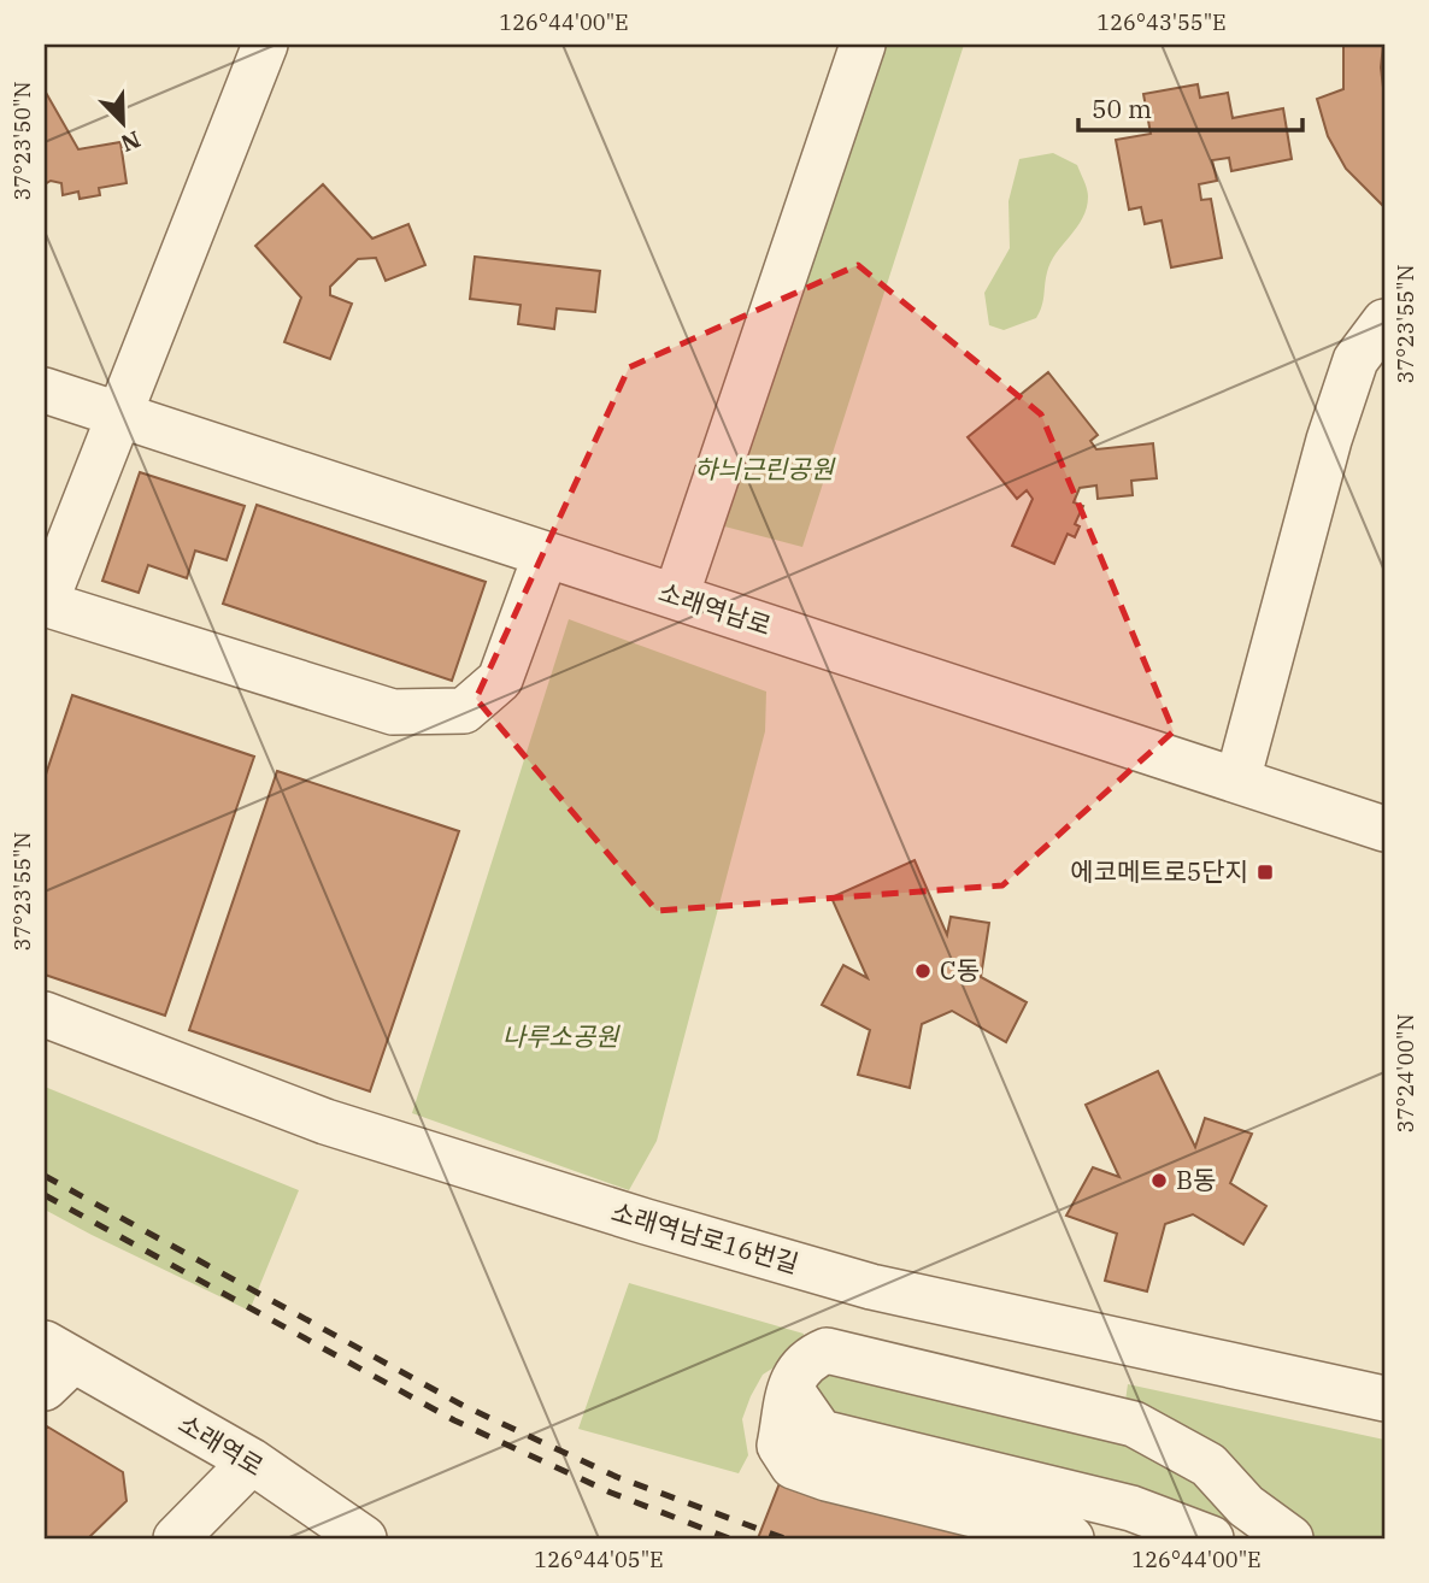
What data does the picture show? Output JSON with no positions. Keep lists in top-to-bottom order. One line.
{"streets":{"street":["소래역남로","소래역남로16번길","소래역로"]},"parks":["하늬근린공원","나루소공원"],"places":{"transit":["에코메트로5단지"],"other":["C동","B동"]},"scale_bar":"50 m","north":"bottom right","coordinates":["126°44'00\"E","126°43'55\"E","37°23'50\"N","37°23'55\"N","37°24'00\"N","126°44'05\"E"]}
